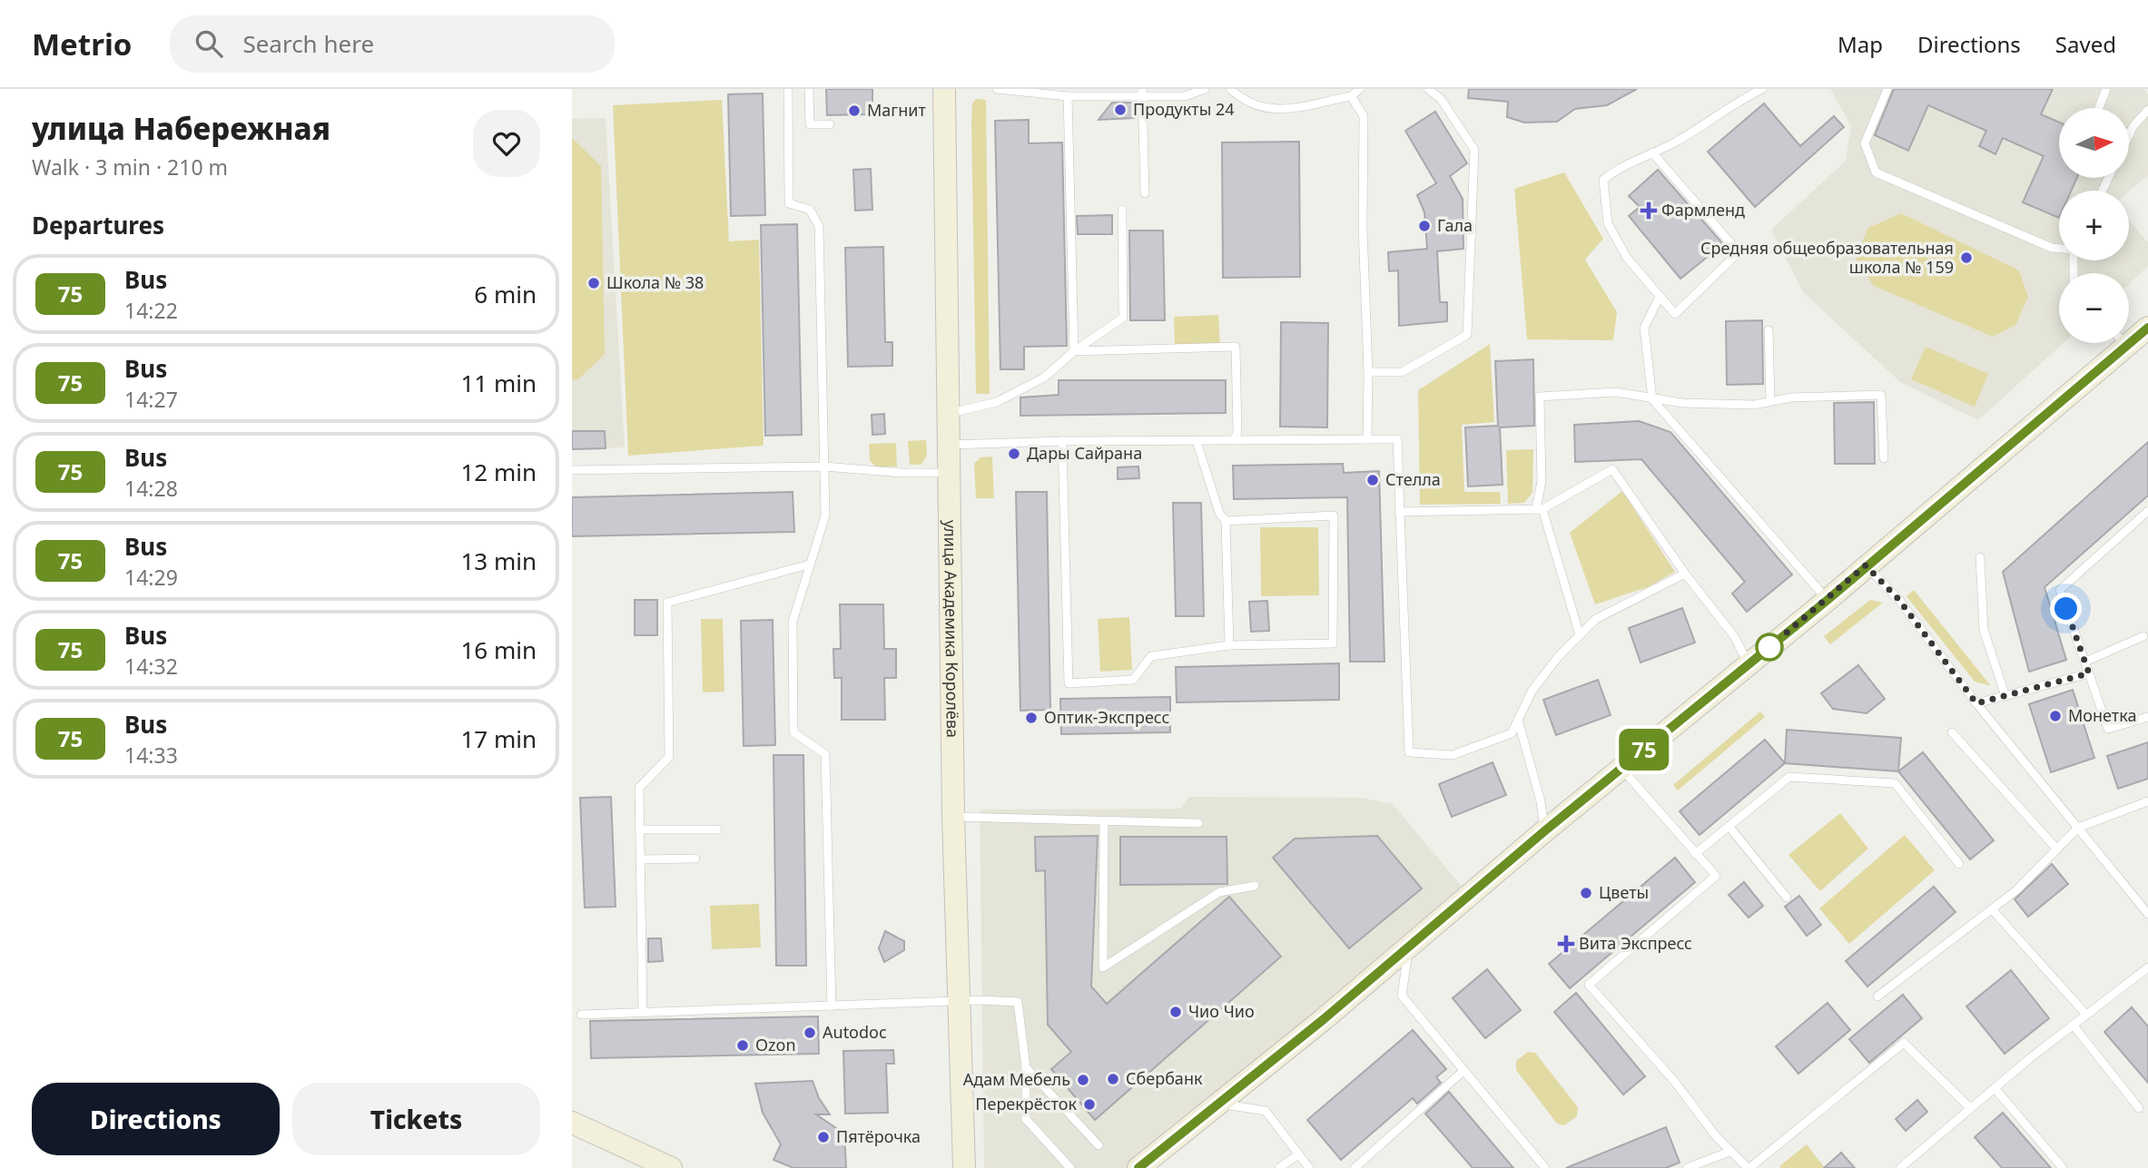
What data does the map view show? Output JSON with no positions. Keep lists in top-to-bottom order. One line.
{"streets":{"main road":["улица Академика Королёва"]},"places":{"other":["Продукты 24","Магнит","Гала","Средняя общеобразовательная школа № 159","Школа № 38","Дары Сайрана","Стелла","Монетка","Оптик-Экспресс","Цветы","Чио Чио","Autodoc","Ozon","Сбербанк","Адам Мебель","Перекрёсток","Пятёрочка"],"health":["Фармленд","Вита Экспресс"]},"lines":["bus line 75"],"north":"right","page":{"header":"Metrio","search":"Search here","nav":["Map","Directions","Saved"],"heading":[["улица Набережная","Walk · 3 min · 210 m"],"Departures"],"on_map":"75","map_buttons":["+","−"],"list":[{"mark":"75","name":"Bus","note":"14:22","value":"6 min"},{"mark":"75","name":"Bus","note":"14:27","value":"11 min"},{"mark":"75","name":"Bus","note":"14:28","value":"12 min"},{"mark":"75","name":"Bus","note":"14:29","value":"13 min"},{"mark":"75","name":"Bus","note":"14:32","value":"16 min"},{"mark":"75","name":"Bus","note":"14:33","value":"17 min"}],"buttons":["Directions","Tickets"]}}
